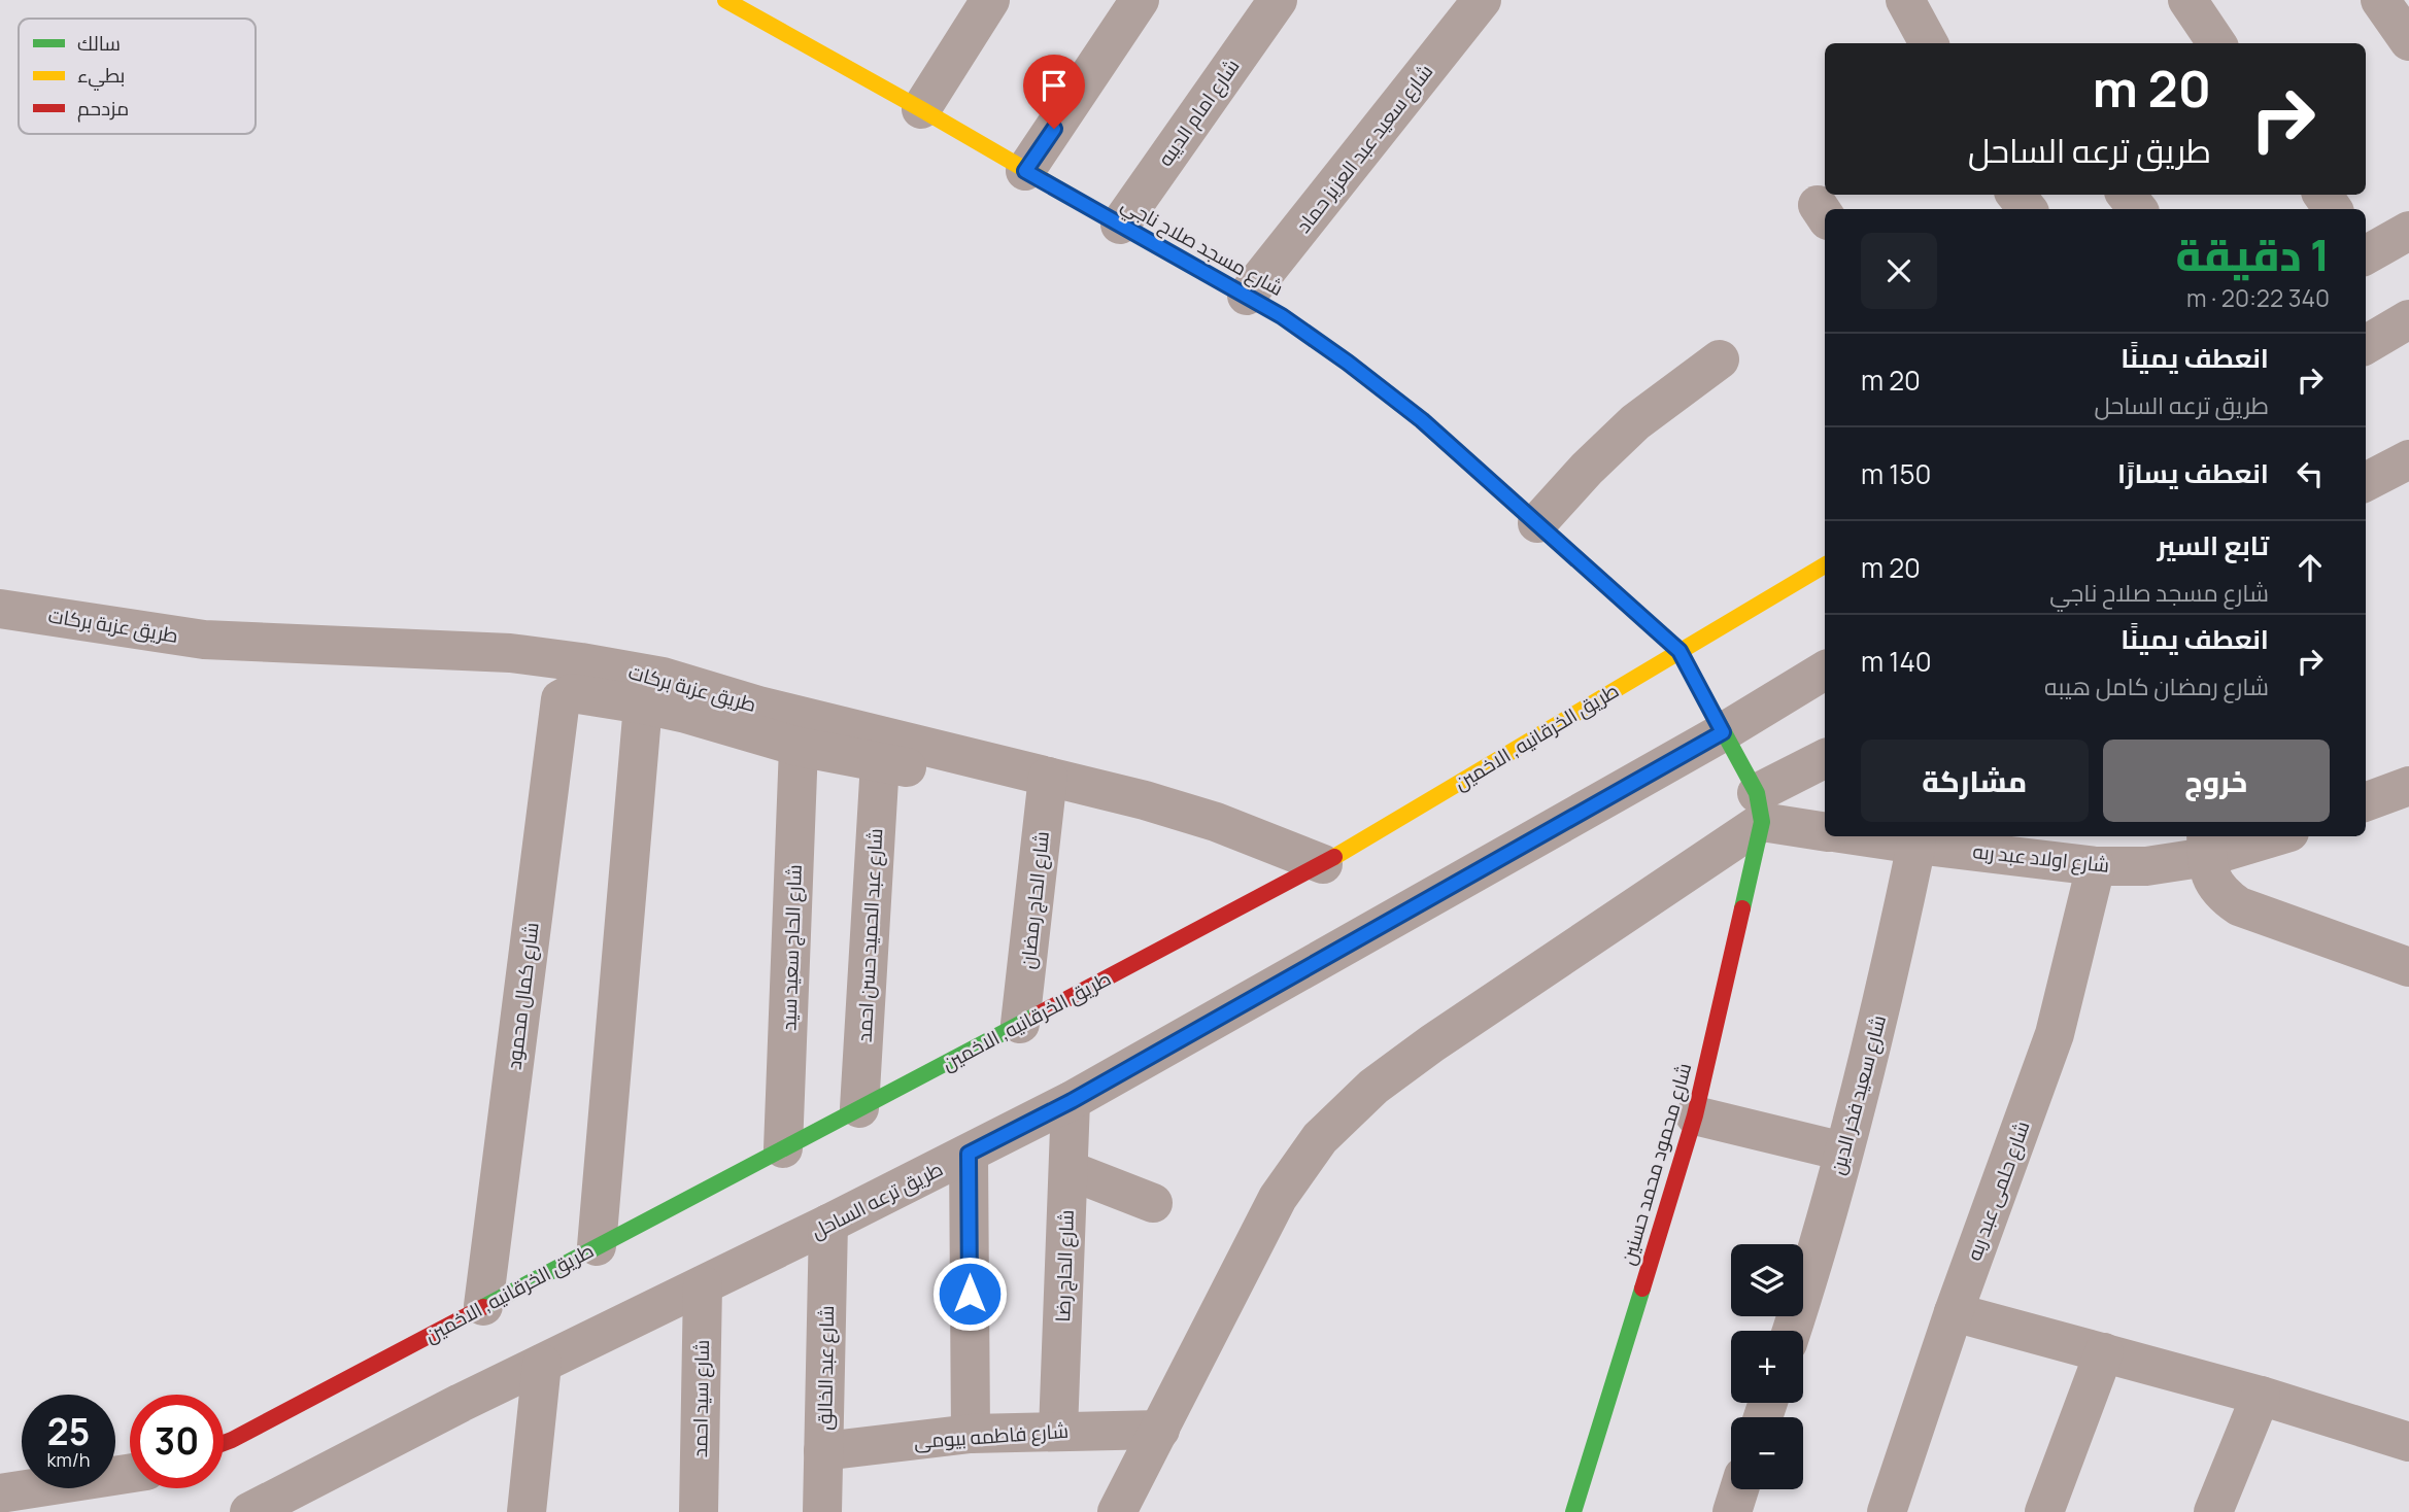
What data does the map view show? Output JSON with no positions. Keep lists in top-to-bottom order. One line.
{"streets":{"street":["شارع امام الديبه","شارع سعيد عبد العزيز حماد","شارع مسجد صلاح ناجي","طريق عزبة بركات","طريق الخرقانيه, الاخمين","شارع اولاد عبد ربه","شارع الحاج رمضان","شارع عبد الحميد حسن احمد","شارع الحاج سعيد سيد","شارع كمال محمود","شارع سعيد فخر الدين","شارع محمود محمد حسنين","شارع حلمى عبد ربه","طريق ترعه الساحل","شارع الحاج رضا","شارع عبد الخالق","شارع سيد احمد","شارع فاطمه بيومى"]},"crossings":[["شارع امام الديبه","شارع مسجد صلاح ناجي"],["شارع سعيد عبد العزيز حماد","شارع مسجد صلاح ناجي"],["شارع مسجد صلاح ناجي","طريق الخرقانيه, الاخمين"],["طريق عزبة بركات","طريق الخرقانيه, الاخمين"],["طريق عزبة بركات","شارع الحاج رمضان"],["طريق الخرقانيه, الاخمين","شارع الحاج رمضان"],["طريق الخرقانيه, الاخمين","شارع عبد الحميد حسن احمد"],["طريق الخرقانيه, الاخمين","شارع الحاج سعيد سيد"],["طريق الخرقانيه, الاخمين","شارع كمال محمود"],["شارع اولاد عبد ربه","شارع سعيد فخر الدين"],["شارع اولاد عبد ربه","شارع حلمى عبد ربه"],["طريق ترعه الساحل","شارع الحاج رضا"],["طريق ترعه الساحل","شارع عبد الخالق"],["طريق ترعه الساحل","شارع سيد احمد"],["شارع الحاج رضا","شارع فاطمه بيومى"],["شارع عبد الخالق","شارع فاطمه بيومى"]],"legend":["سالك","بطيء","مزدحم"],"page":{"turn":["20 m","طريق ترعه الساحل"],"heading":["1 دقيقة","340 m · 20:22"],"list":[{"name":"انعطف يمينًا","note":"طريق ترعه الساحل","value":"20 m"},{"name":"انعطف يسارًا","value":"150 m"},{"name":"تابع السير","note":"شارع مسجد صلاح ناجي","value":"20 m"},{"name":"انعطف يمينًا","note":"شارع رمضان كامل هيبه","value":"140 m"}],"buttons":["خروج","مشاركة"],"map_buttons":["+","−"],"speed":"25 km/h","limit":"30"}}
